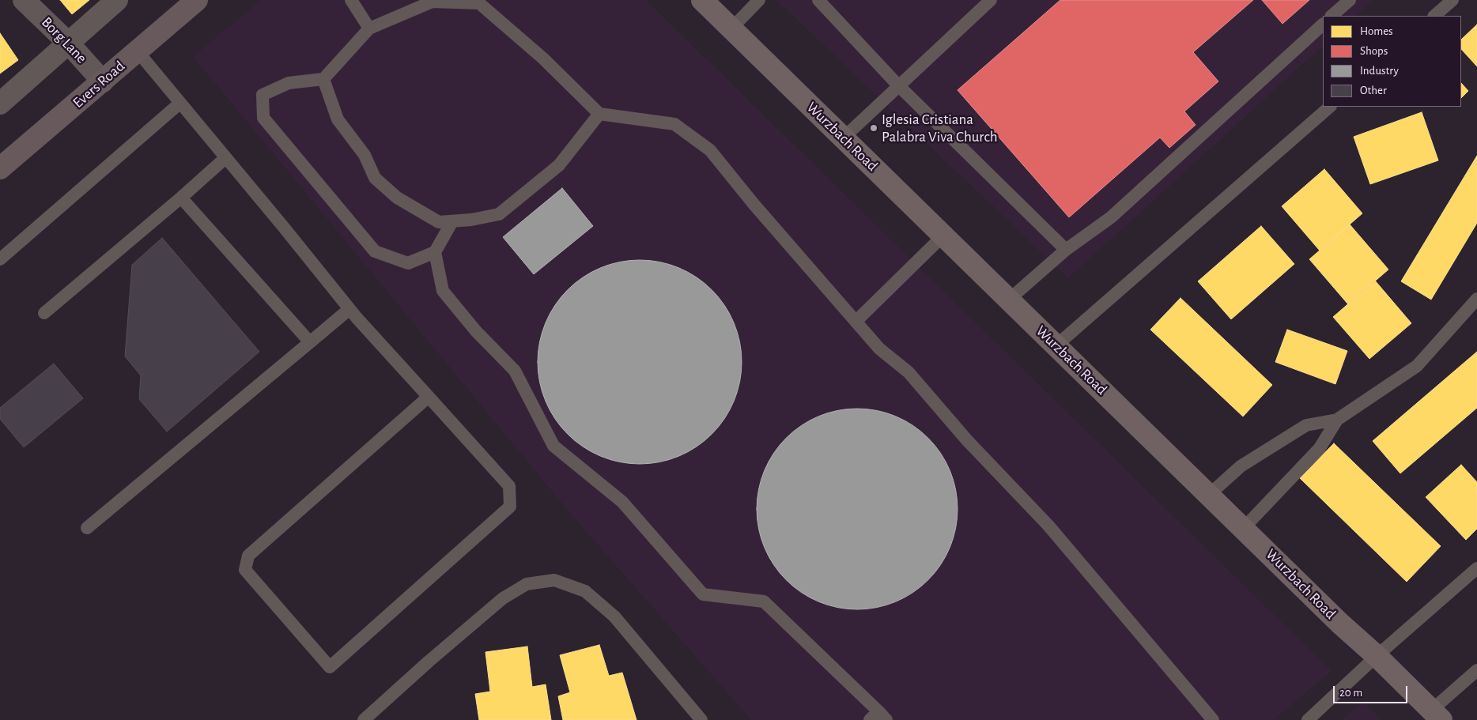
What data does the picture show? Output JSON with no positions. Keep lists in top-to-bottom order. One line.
{"streets":{"main road":["Evers Road","Wurzbach Road"],"street":["Borg Lane"]},"crossings":[["Borg Lane","Evers Road"]],"places":["Iglesia Cristiana Palabra Viva Church"],"legend":["Homes","Shops","Industry","Other"],"scale_bar":"20 m"}
